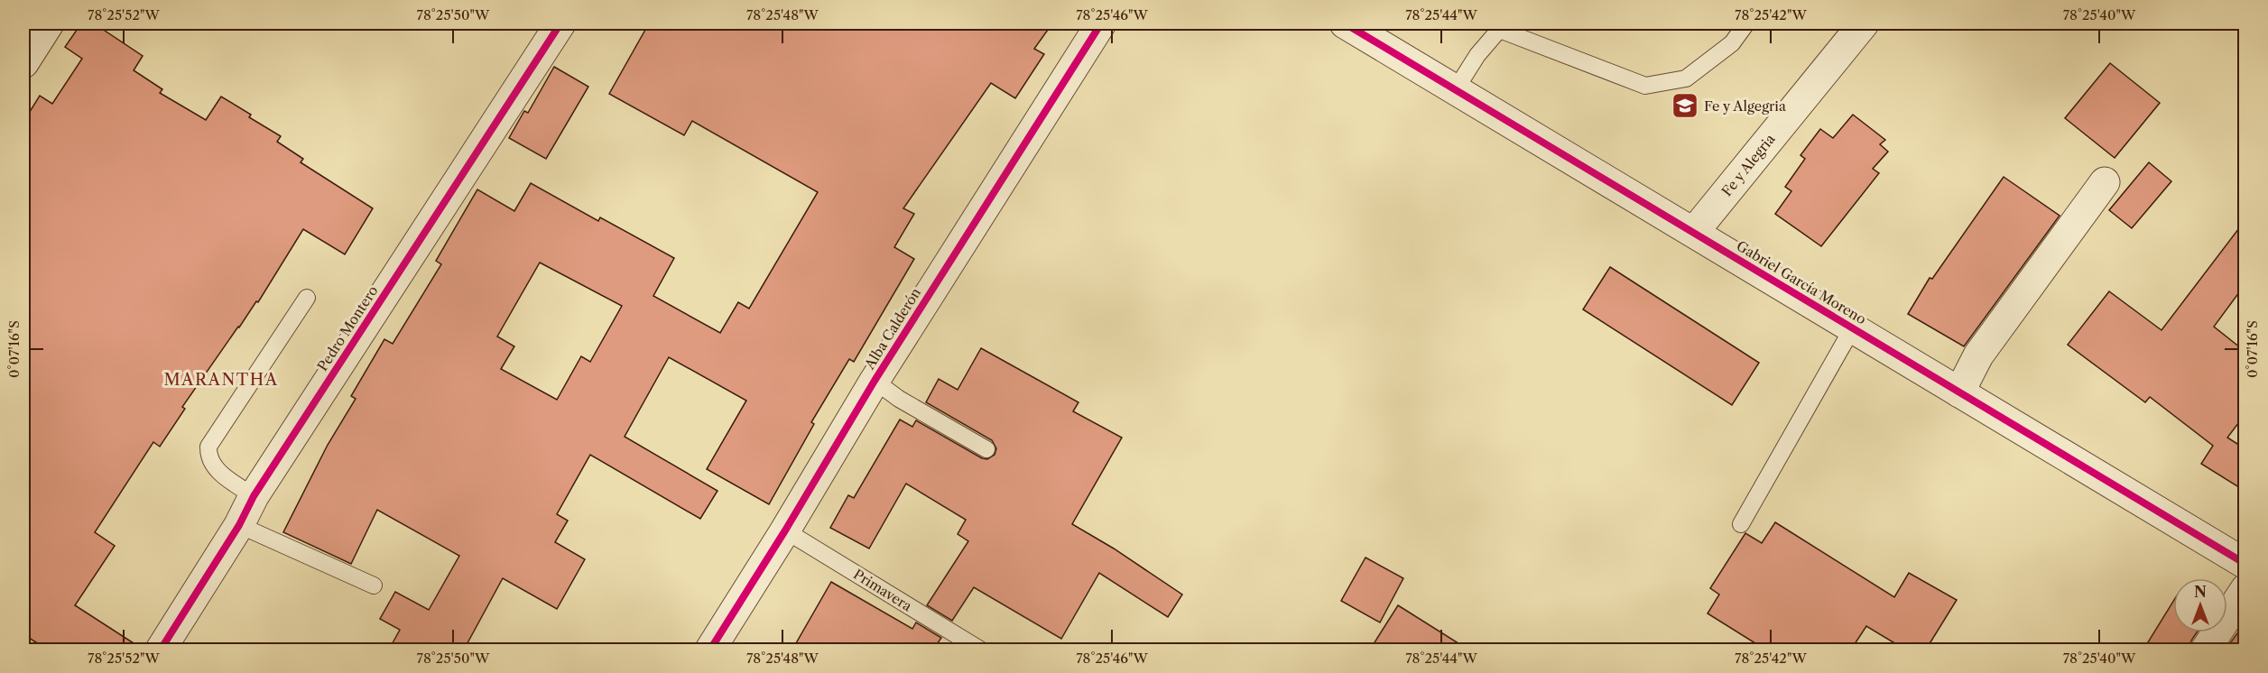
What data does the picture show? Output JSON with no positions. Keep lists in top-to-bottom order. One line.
{"streets":{"street":["Fe y Alegria","Gabriel García Moreno","Pedro Montero","Alba Calderón"],"lane":["Primavera"]},"crossings":[["Fe y Alegria","Gabriel García Moreno"],["Alba Calderón","Primavera"]],"districts":["MARANTHA"],"places":{"school or university":["Fe y Algegria"]},"north":"top","coordinates":["78°25'52\"W","78°25'50\"W","78°25'48\"W","78°25'46\"W","78°25'44\"W","78°25'42\"W","78°25'40\"W","0°07'16\"S"]}
